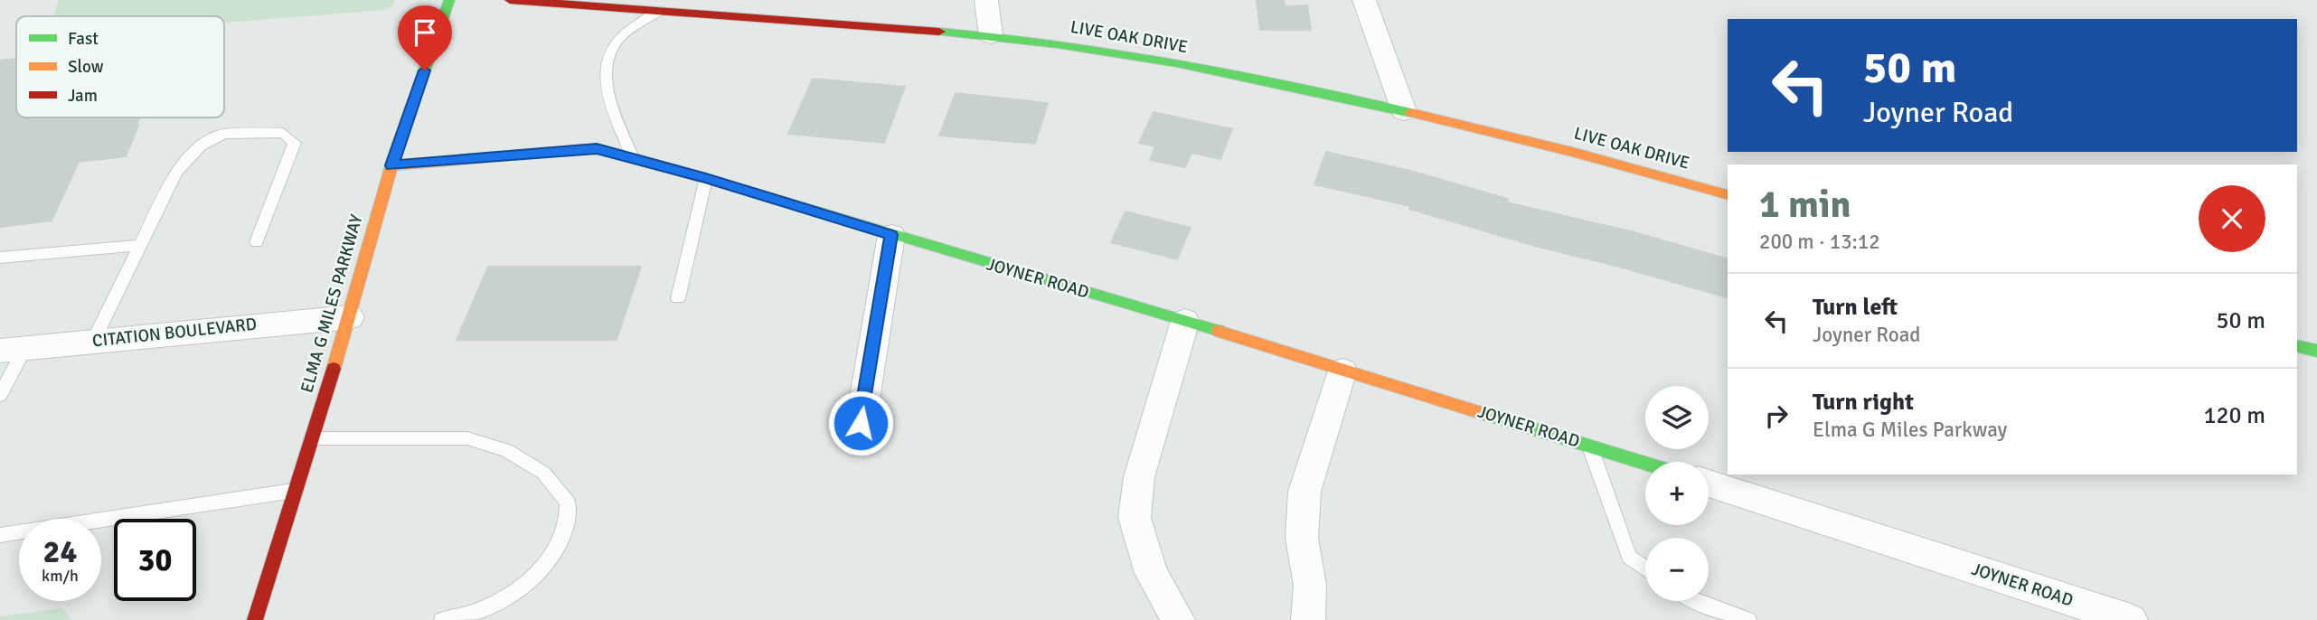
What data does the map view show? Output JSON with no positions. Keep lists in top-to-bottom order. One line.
{"streets":{"street":["LIVE OAK DRIVE","JOYNER ROAD","ELMA G MILES PARKWAY","CITATION BOULEVARD"]},"crossings":[["JOYNER ROAD","ELMA G MILES PARKWAY"],["ELMA G MILES PARKWAY","CITATION BOULEVARD"]],"legend":["Fast","Slow","Jam"],"page":{"turn":["50 m","Joyner Road"],"heading":["1 min","200 m · 13:12"],"list":[{"name":"Turn left","note":"Joyner Road","value":"50 m"},{"name":"Turn right","note":"Elma G Miles Parkway","value":"120 m"}],"map_buttons":["+","−"],"speed":"24 km/h","limit":"30"}}
